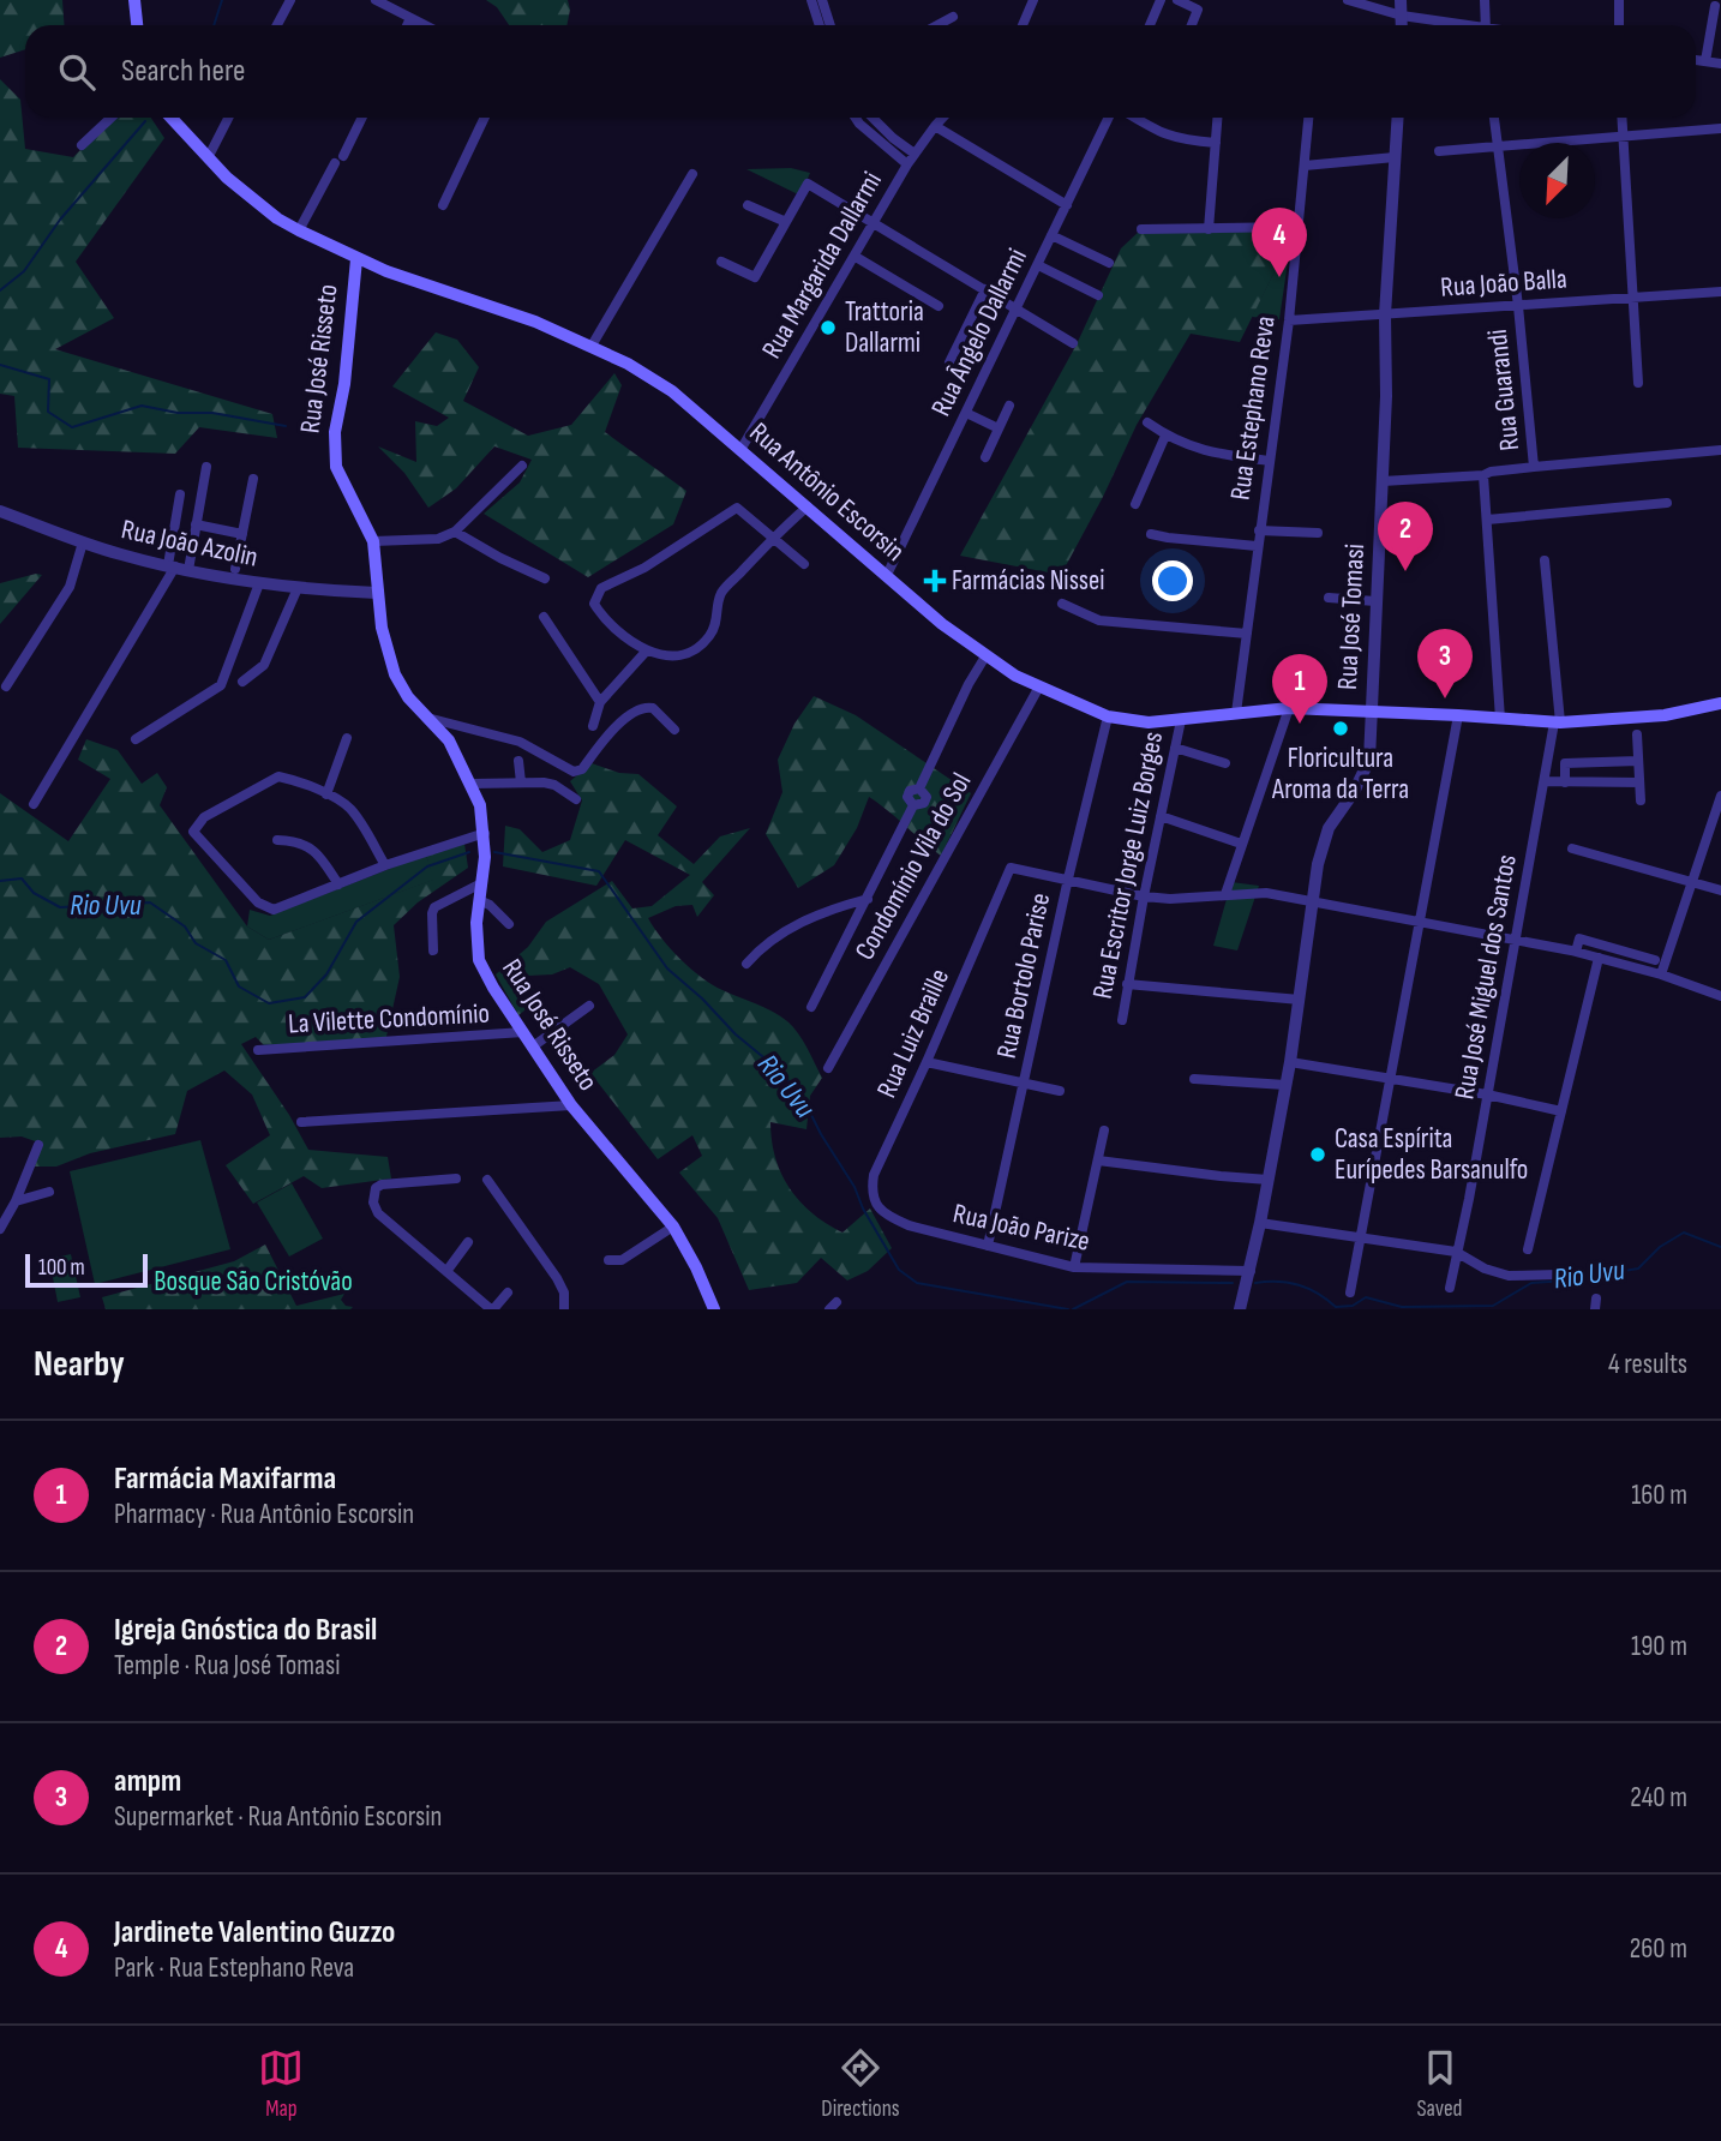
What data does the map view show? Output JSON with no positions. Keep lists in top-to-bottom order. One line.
{"streets":{"main road":["Rua José Risseto","Rua Antônio Escorsin"],"street":["Rua Margarida Dallarmi","Rua João Balla","Rua Ângelo Dallarmi","Rua Guarandi","Rua Estephano Reva","Rua João Azolin","Rua José Tomasi","Rua Escritor Jorge Luiz Borges","Condomínio Vila do Sol","Rua Bortolo Parise","Rua José Miguel dos Santos","La Vilette Condomínio","Rua Luiz Braille","Rua João Parize"]},"crossings":[["Rua Margarida Dallarmi","Rua Antônio Escorsin"],["Rua João Balla","Rua Guarandi"],["Rua João Balla","Rua Estephano Reva"],["Rua João Balla","Rua José Tomasi"],["Rua Ângelo Dallarmi","Rua Antônio Escorsin"],["Rua José Risseto","Rua Antônio Escorsin"],["Rua José Risseto","Rua João Azolin"],["Rua José Risseto","La Vilette Condomínio"],["Rua Estephano Reva","Rua Antônio Escorsin"],["Rua Antônio Escorsin","Rua José Tomasi"],["Rua Antônio Escorsin","Rua Escritor Jorge Luiz Borges"],["Rua Antônio Escorsin","Condomínio Vila do Sol"],["Rua Antônio Escorsin","Rua Bortolo Parise"],["Rua Antônio Escorsin","Rua José Miguel dos Santos"],["Rua José Tomasi","Rua João Parize"],["Rua Bortolo Parise","Rua Luiz Braille"],["Rua Bortolo Parise","Rua João Parize"],["Rua Luiz Braille","Rua João Parize"]],"water":["Rio Uvu"],"parks":["Bosque São Cristóvão"],"places":{"other":["Trattoria Dallarmi","Floricultura Aroma da Terra","Casa Espírita Eurípedes Barsanulfo"],"health":["Farmácias Nissei"]},"scale_bar":"100 m","north":"bottom left","page":{"search":"Search here","pins":["4","2","3","1"],"scale":"100 m","heading":["Nearby","4 results"],"list":[{"mark":"1","name":"Farmácia Maxifarma","note":"Pharmacy · Rua Antônio Escorsin","value":"160 m"},{"mark":"2","name":"Igreja Gnóstica do Brasil","note":"Temple · Rua José Tomasi","value":"190 m"},{"mark":"3","name":"ampm","note":"Supermarket · Rua Antônio Escorsin","value":"240 m"},{"mark":"4","name":"Jardinete Valentino Guzzo","note":"Park · Rua Estephano Reva","value":"260 m"}],"nav":["Map","Directions","Saved"]}}
